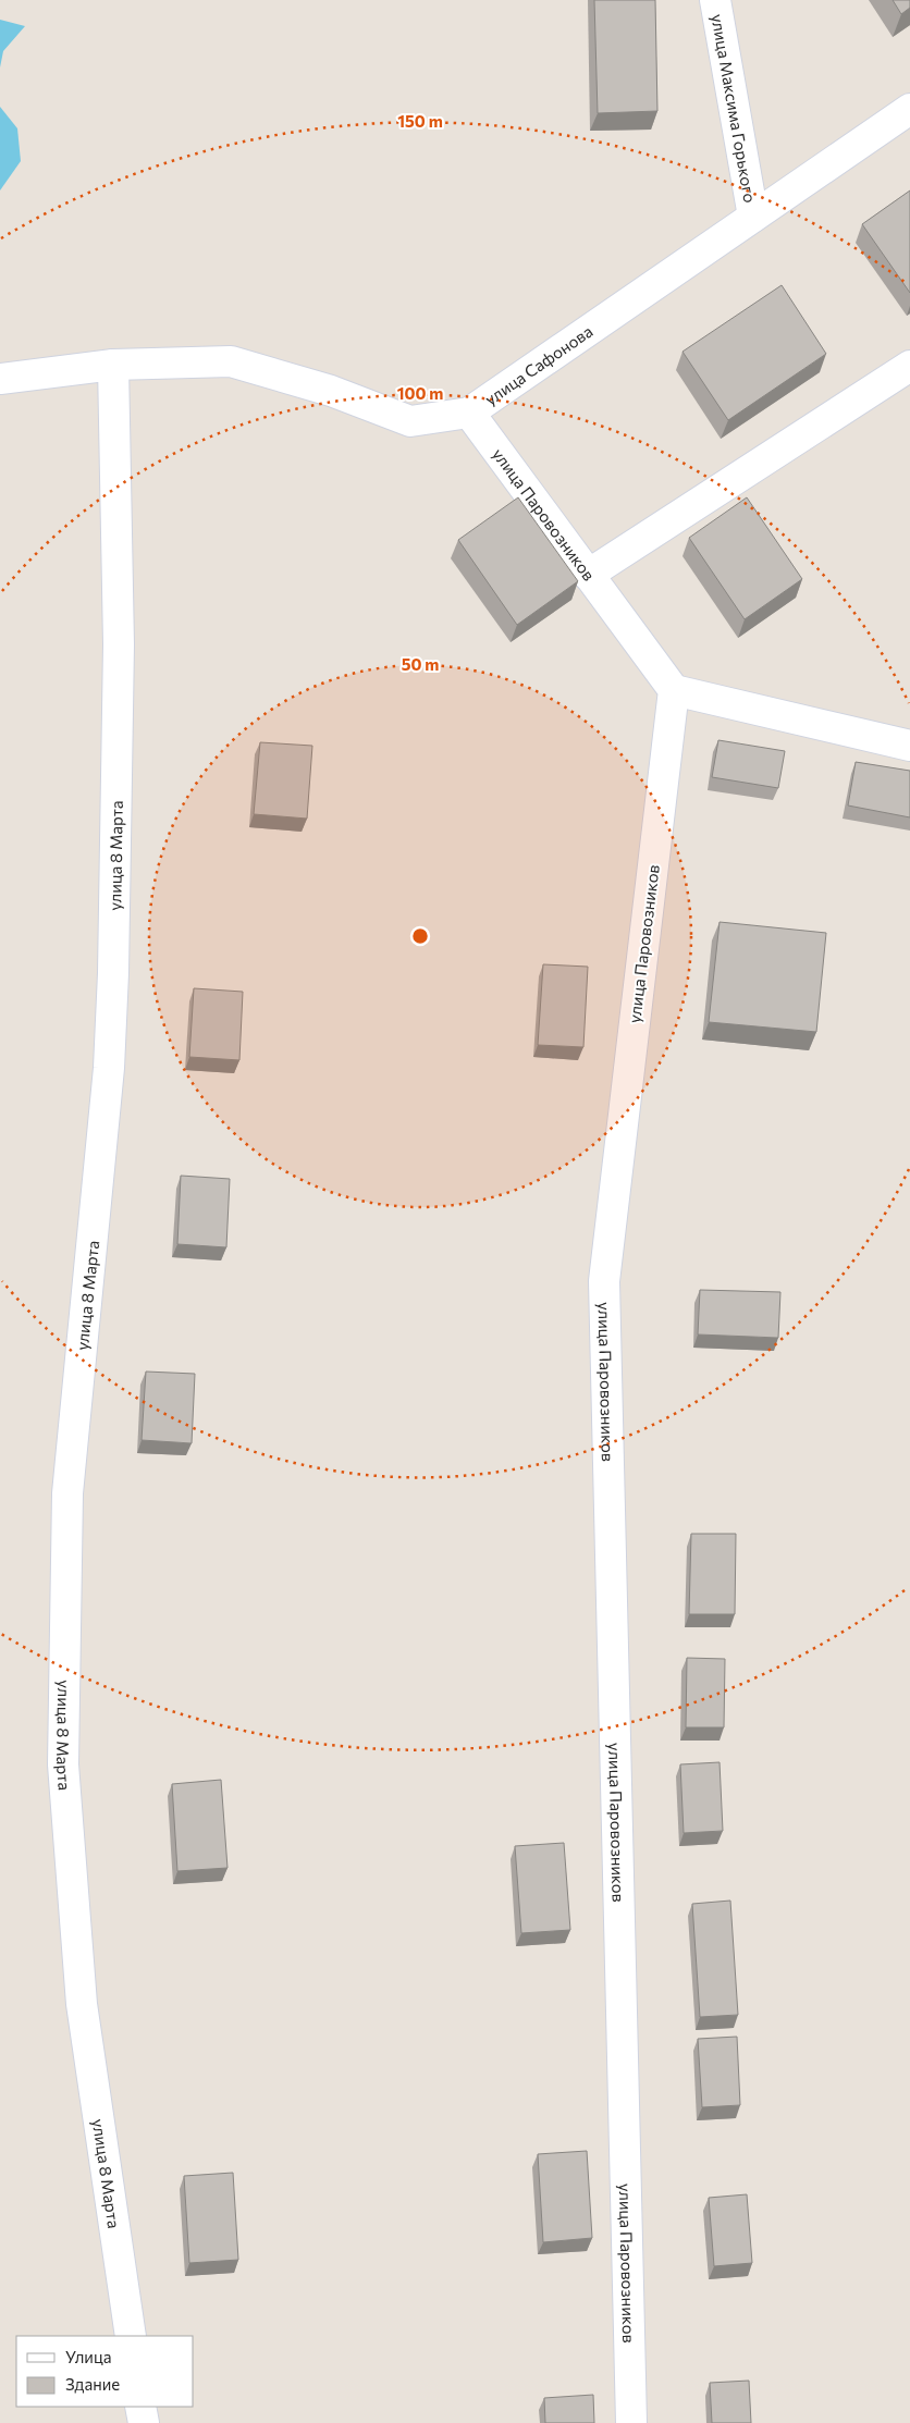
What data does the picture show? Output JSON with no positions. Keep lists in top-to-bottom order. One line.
{"streets":{"street":["улица Максима Горького","улица Сафонова","улица Паровозников","улица 8 Марта"]},"crossings":[["улица Максима Горького","улица Сафонова"],["улица Сафонова","улица Паровозников"],["улица Сафонова","улица 8 Марта"]],"legend":["Улица","Здание"],"rings":["150 m","100 m","50 m"]}
